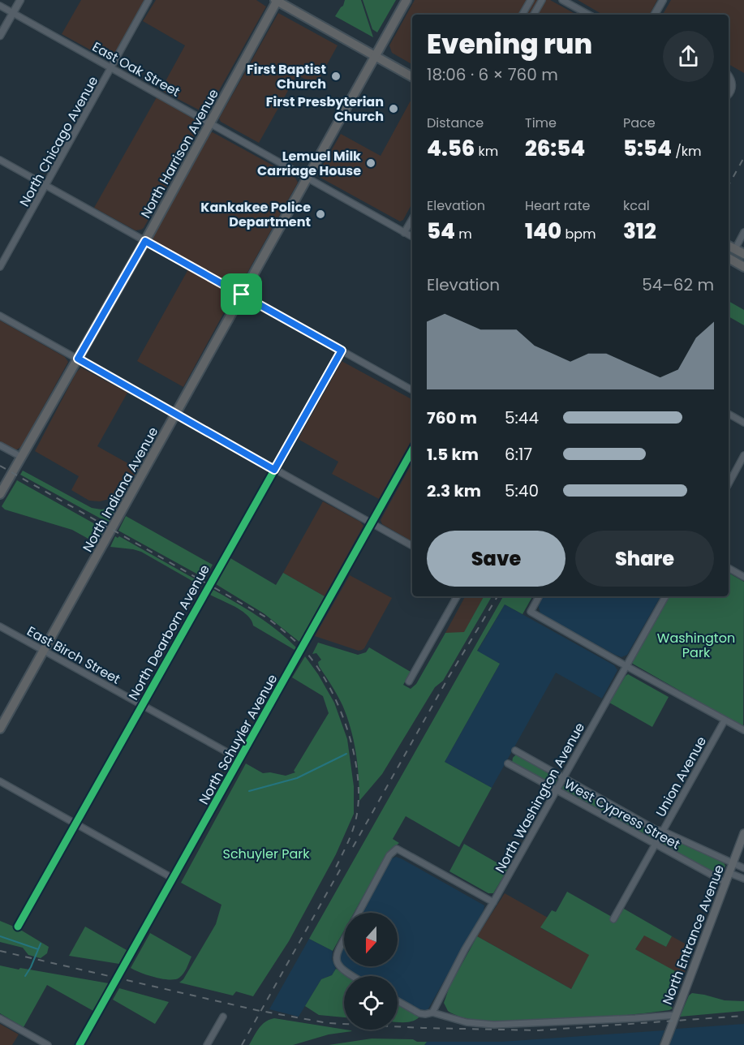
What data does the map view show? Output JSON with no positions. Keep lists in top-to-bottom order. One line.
{"streets":{"main road":["North Harrison Avenue","North Indiana Avenue","North Entrance Avenue"],"street":["East Oak Street","North Chicago Avenue","North Dearborn Avenue","East Birch Street","North Schuyler Avenue","Union Avenue","North Washington Avenue","West Cypress Street"]},"crossings":[["East Oak Street","North Chicago Avenue"],["East Oak Street","North Harrison Avenue"],["East Oak Street","North Indiana Avenue"],["North Indiana Avenue","East Birch Street"],["North Dearborn Avenue","East Birch Street"],["East Birch Street","North Schuyler Avenue"],["Union Avenue","West Cypress Street"],["North Washington Avenue","West Cypress Street"],["West Cypress Street","North Entrance Avenue"]],"parks":["Washington Park","Schuyler Park"],"places":["First Baptist Church","First Presbyterian Church","Lemuel Milk Carriage House","Kankakee Police Department"],"north":"bottom","page":{"heading":["Evening run","18:06 · 6 × 760 m"],"stats":[["Distance","4.56 km"],["Time","26:54"],["Pace","5:54 /km"],["Elevation","54 m"],["Heart rate","140 bpm"],["kcal","312"]],"chart":["Elevation","54–62 m"],"list":[{"name":"760 m","note":"5:44"},{"name":"1.5 km","note":"6:17"},{"name":"2.3 km","note":"5:40"}],"buttons":["Save","Share"]}}
